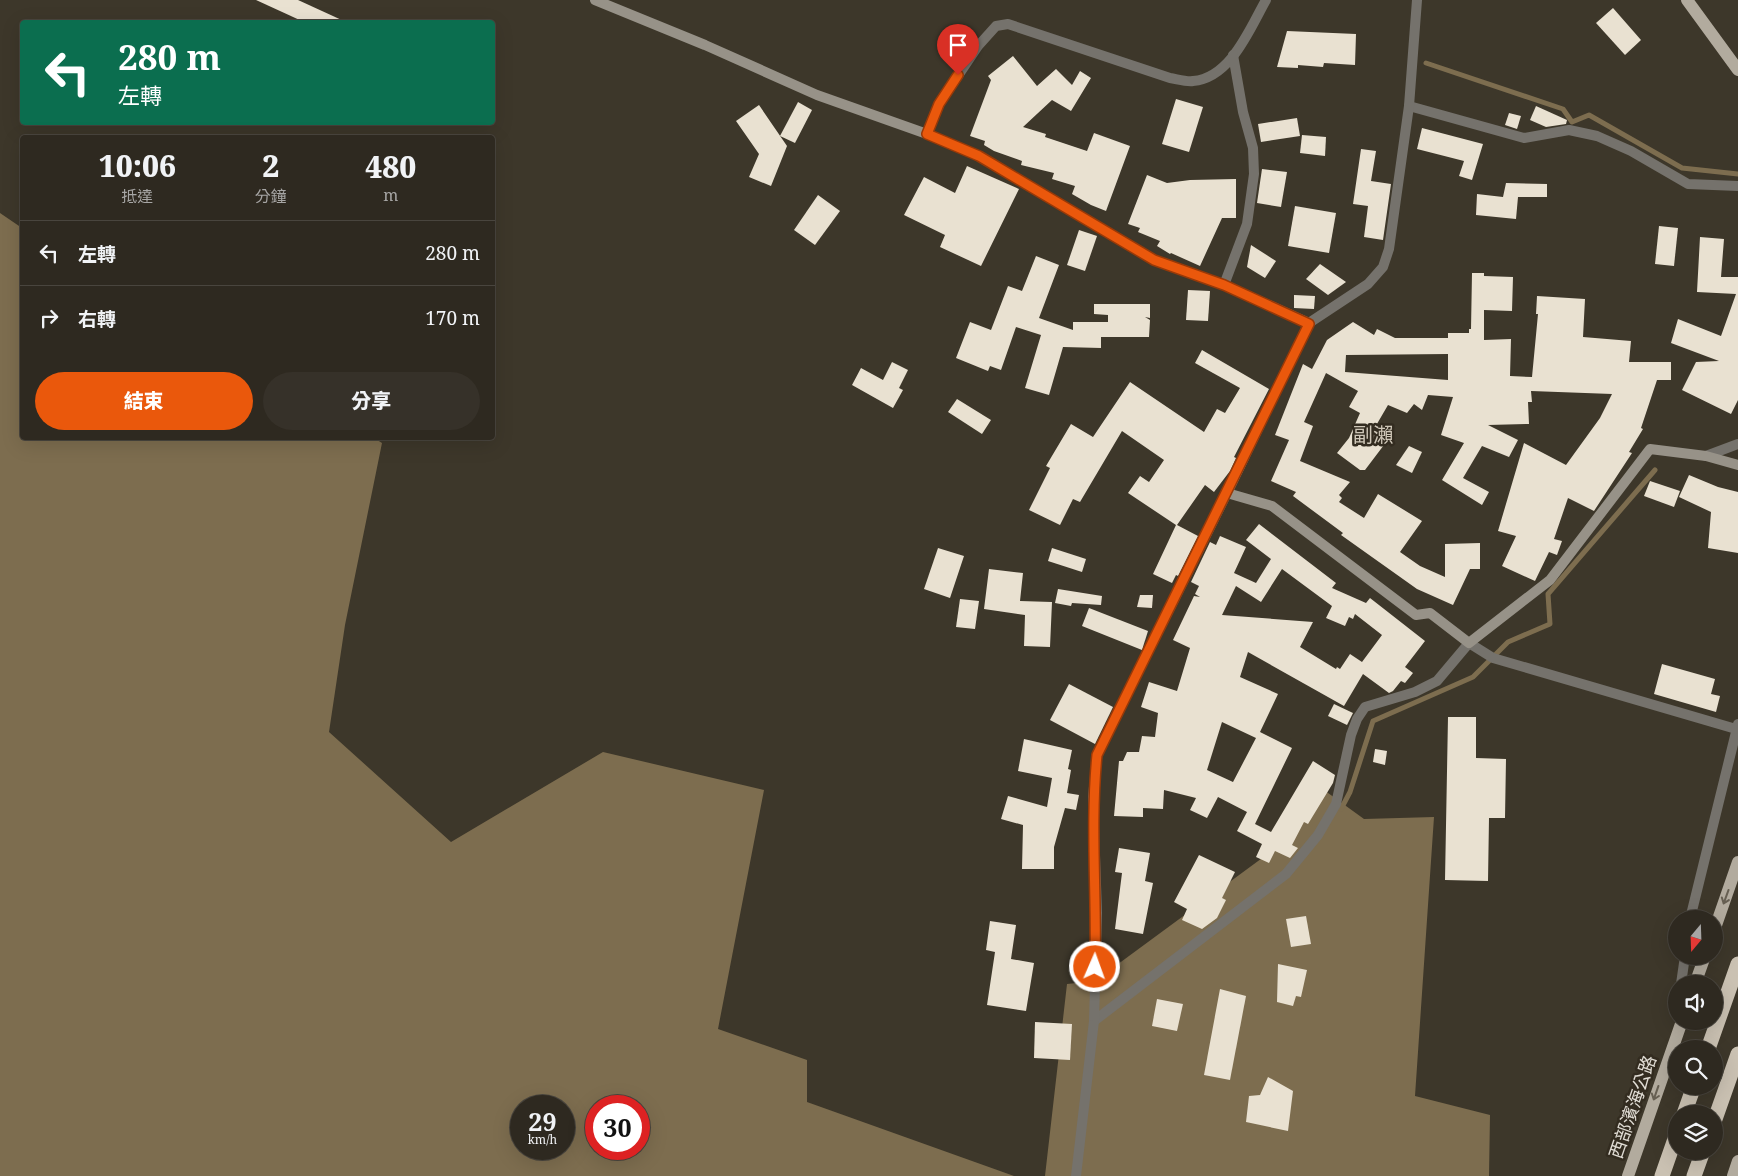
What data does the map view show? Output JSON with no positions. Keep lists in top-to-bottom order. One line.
{"streets":{"main road":["西部濱海公路"]},"one_way":["西部濱海公路"],"districts":["副瀨"],"north":"bottom","page":{"turn":["280 m","左轉"],"eta":["10:06","抵達","2","分鐘","480","m"],"list":[{"name":"左轉","value":"280 m"},{"name":"右轉","value":"170 m"}],"buttons":["結束","分享"],"speed":"29 km/h","limit":"30"}}
